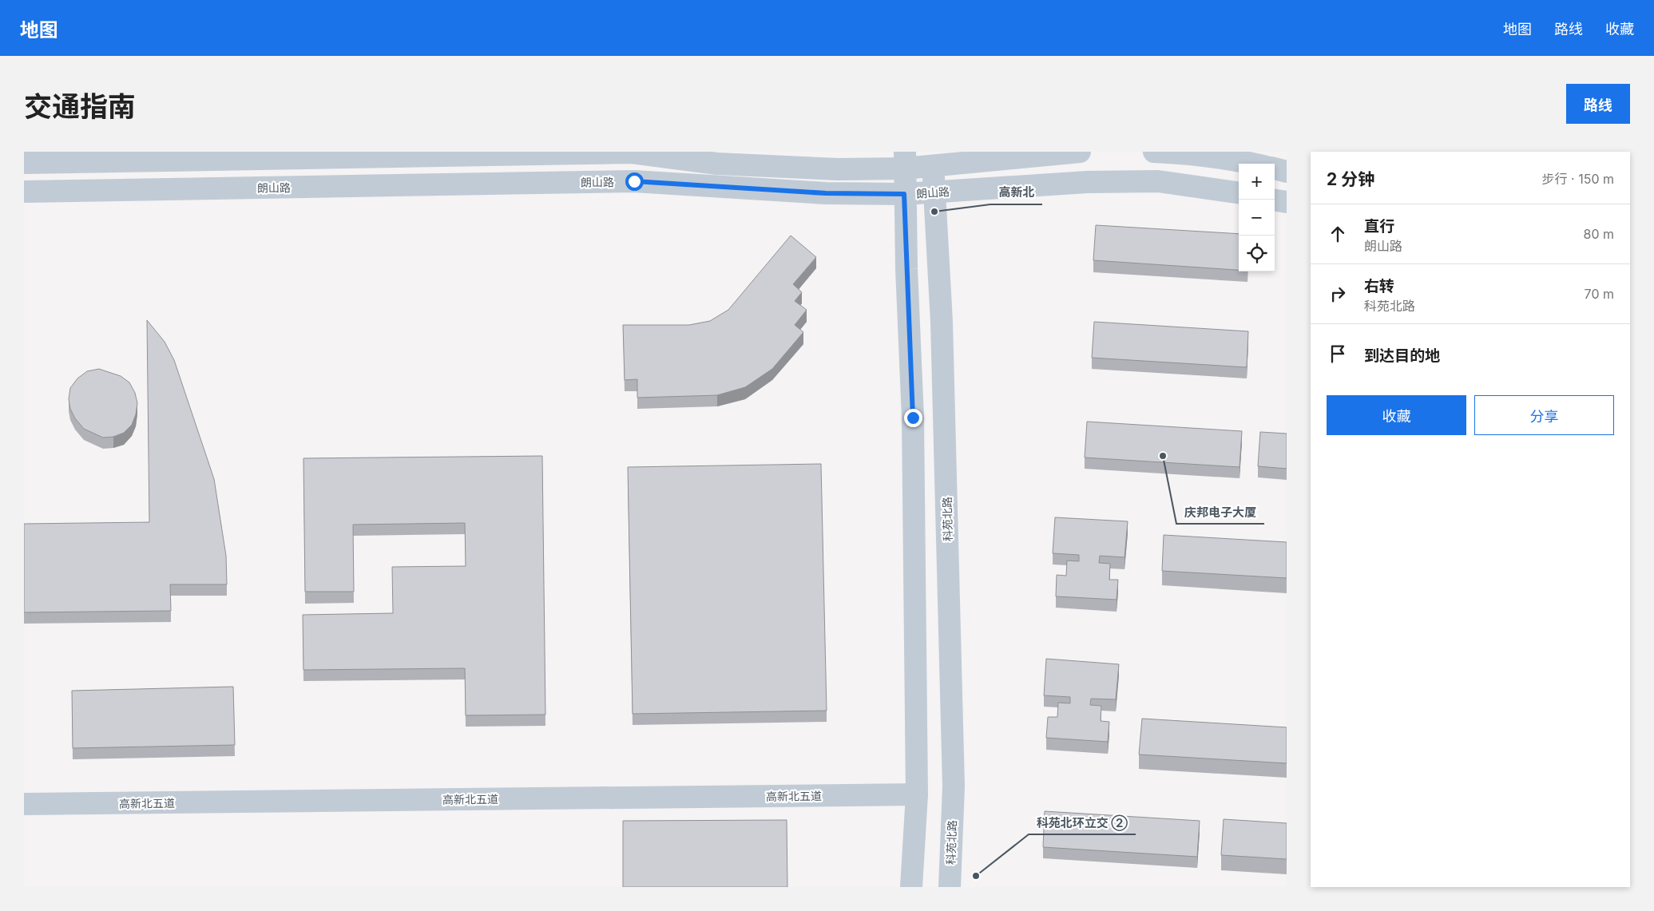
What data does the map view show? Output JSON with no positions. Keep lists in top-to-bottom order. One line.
{"streets":{"main road":["朗山路","科苑北路","高新北五道"]},"crossings":[["朗山路","科苑北路"]],"places":["高新北","庆邦电子大厦","科苑北环立交 ②"],"page":{"header":"地图","nav":["地图","路线","收藏"],"title":"交通指南","buttons":["路线",["收藏","分享"]],"heading":["2 分钟","步行 · 150 m"],"map_buttons":["+","−"],"list":[["直行","朗山路","80 m"],["右转","科苑北路","70 m"],"到达目的地"]}}
